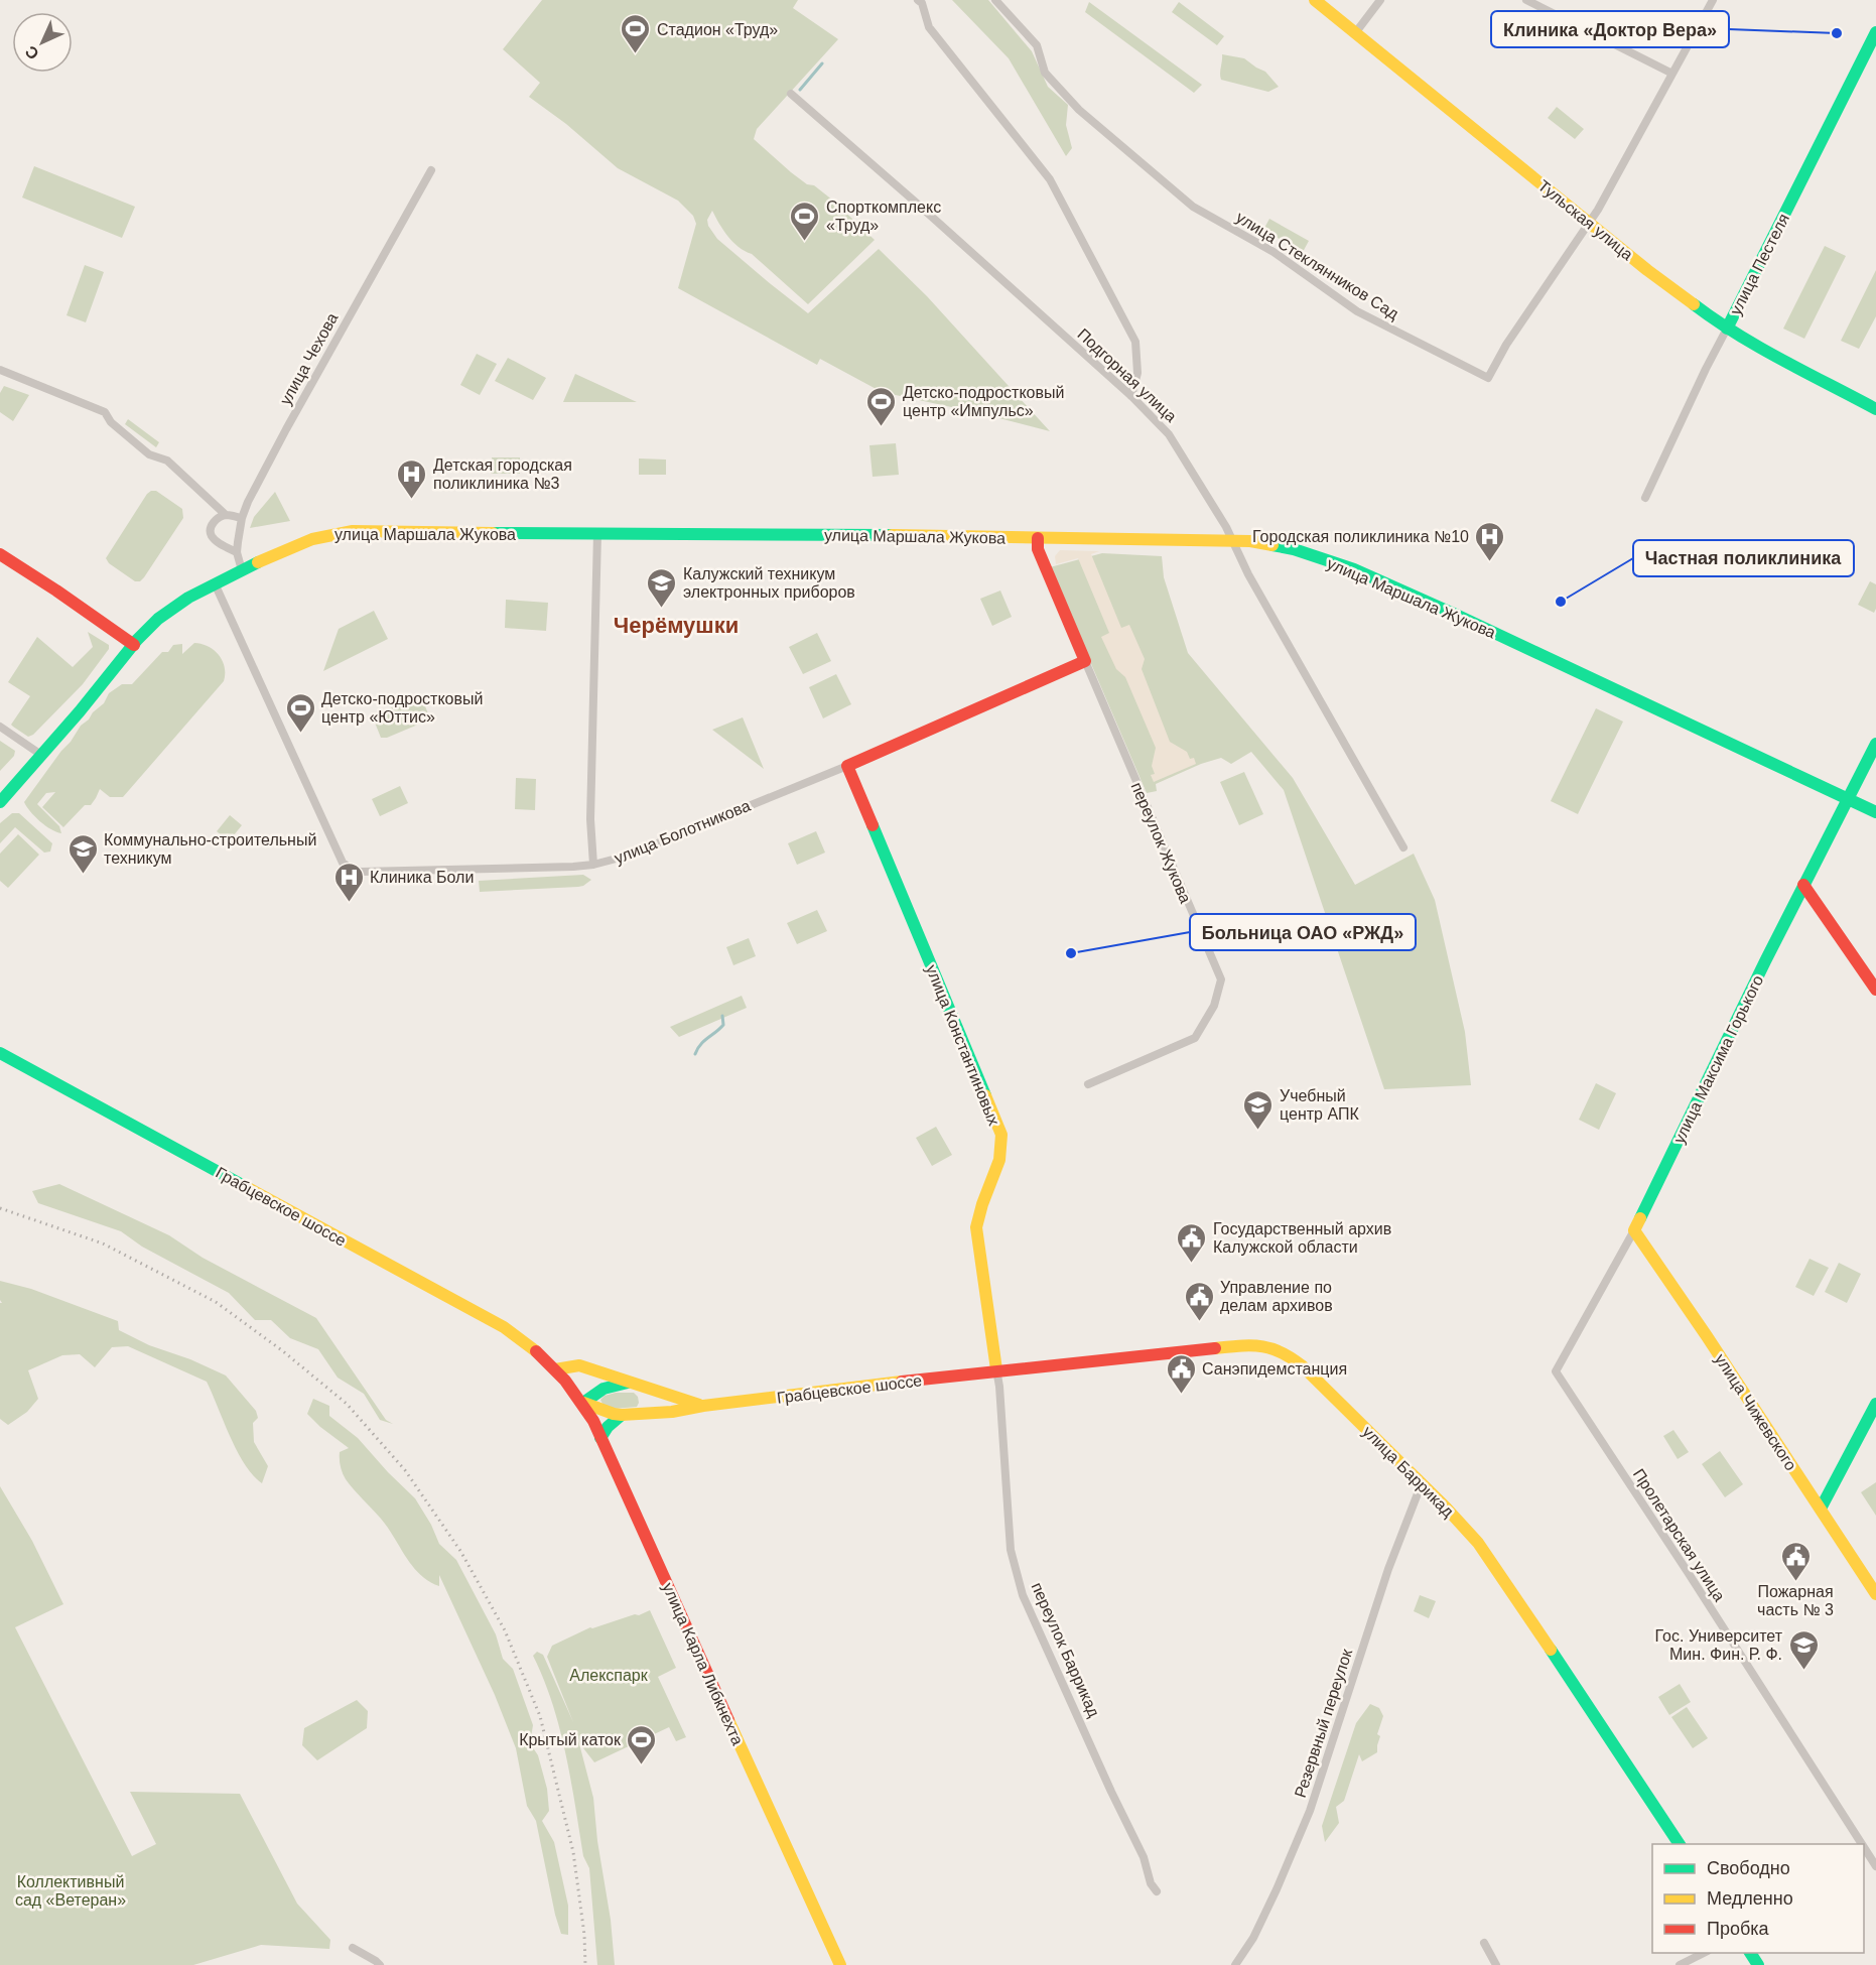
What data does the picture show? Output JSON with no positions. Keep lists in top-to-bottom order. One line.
{"streets":{"street":["Тульская улица","улица Пестеля","улица Стеклянников Сад","улица Чехова","Подгорная улица","улица Маршала Жукова","улица Болотникова","переулок Жукова","улица Константиновых","улица Максима Горького","Грабцевское шоссе","улица Чижевского","улица Баррикад","Пролетарская улица","переулок Баррикад","улица Карла Либкнехта","Резервный переулок"]},"crossings":[["Тульская улица","улица Пестеля"],["Тульская улица","улица Стеклянников Сад"],["улица Чехова","улица Маршала Жукова"],["Подгорная улица","улица Маршала Жукова"],["улица Маршала Жукова","улица Болотникова"],["улица Маршала Жукова","переулок Жукова"],["улица Маршала Жукова","улица Максима Горького"],["улица Болотникова","переулок Жукова"],["улица Болотникова","улица Константиновых"],["улица Константиновых","Грабцевское шоссе"],["улица Константиновых","улица Баррикад"],["улица Константиновых","переулок Баррикад"],["улица Максима Горького","улица Чижевского"],["улица Максима Горького","Пролетарская улица"],["Грабцевское шоссе","улица Баррикад"],["Грабцевское шоссе","переулок Баррикад"],["Грабцевское шоссе","улица Карла Либкнехта"],["улица Баррикад","переулок Баррикад"],["улица Баррикад","Резервный переулок"]],"districts":["Черёмушки"],"parks":["Алекспарк","Коллективный сад «Ветеран»"],"places":{"other":["Клиника «Доктор Вера»","Частная поликлиника","Больница ОАО «РЖД»"],"sports":["Стадион «Труд»","Спорткомплекс «Труд»","Детско-подростковый центр «Импульс»","Детско-подростковый центр «Юттис»","Крытый каток"],"hospital":["Детская городская поликлиника №3","Городская поликлиника №10","Клиника Боли"],"school or university":["Калужский техникум электронных приборов","Коммунально-строительный техникум","Учебный центр АПК","Гос. Университет Мин. Фин. Р. Ф."],"public building":["Государственный архив Калужской области","Управление по делам архивов","Санэпидемстанция","Пожарная часть № 3"]},"legend":["Свободно","Медленно","Пробка"],"north":"bottom left"}
